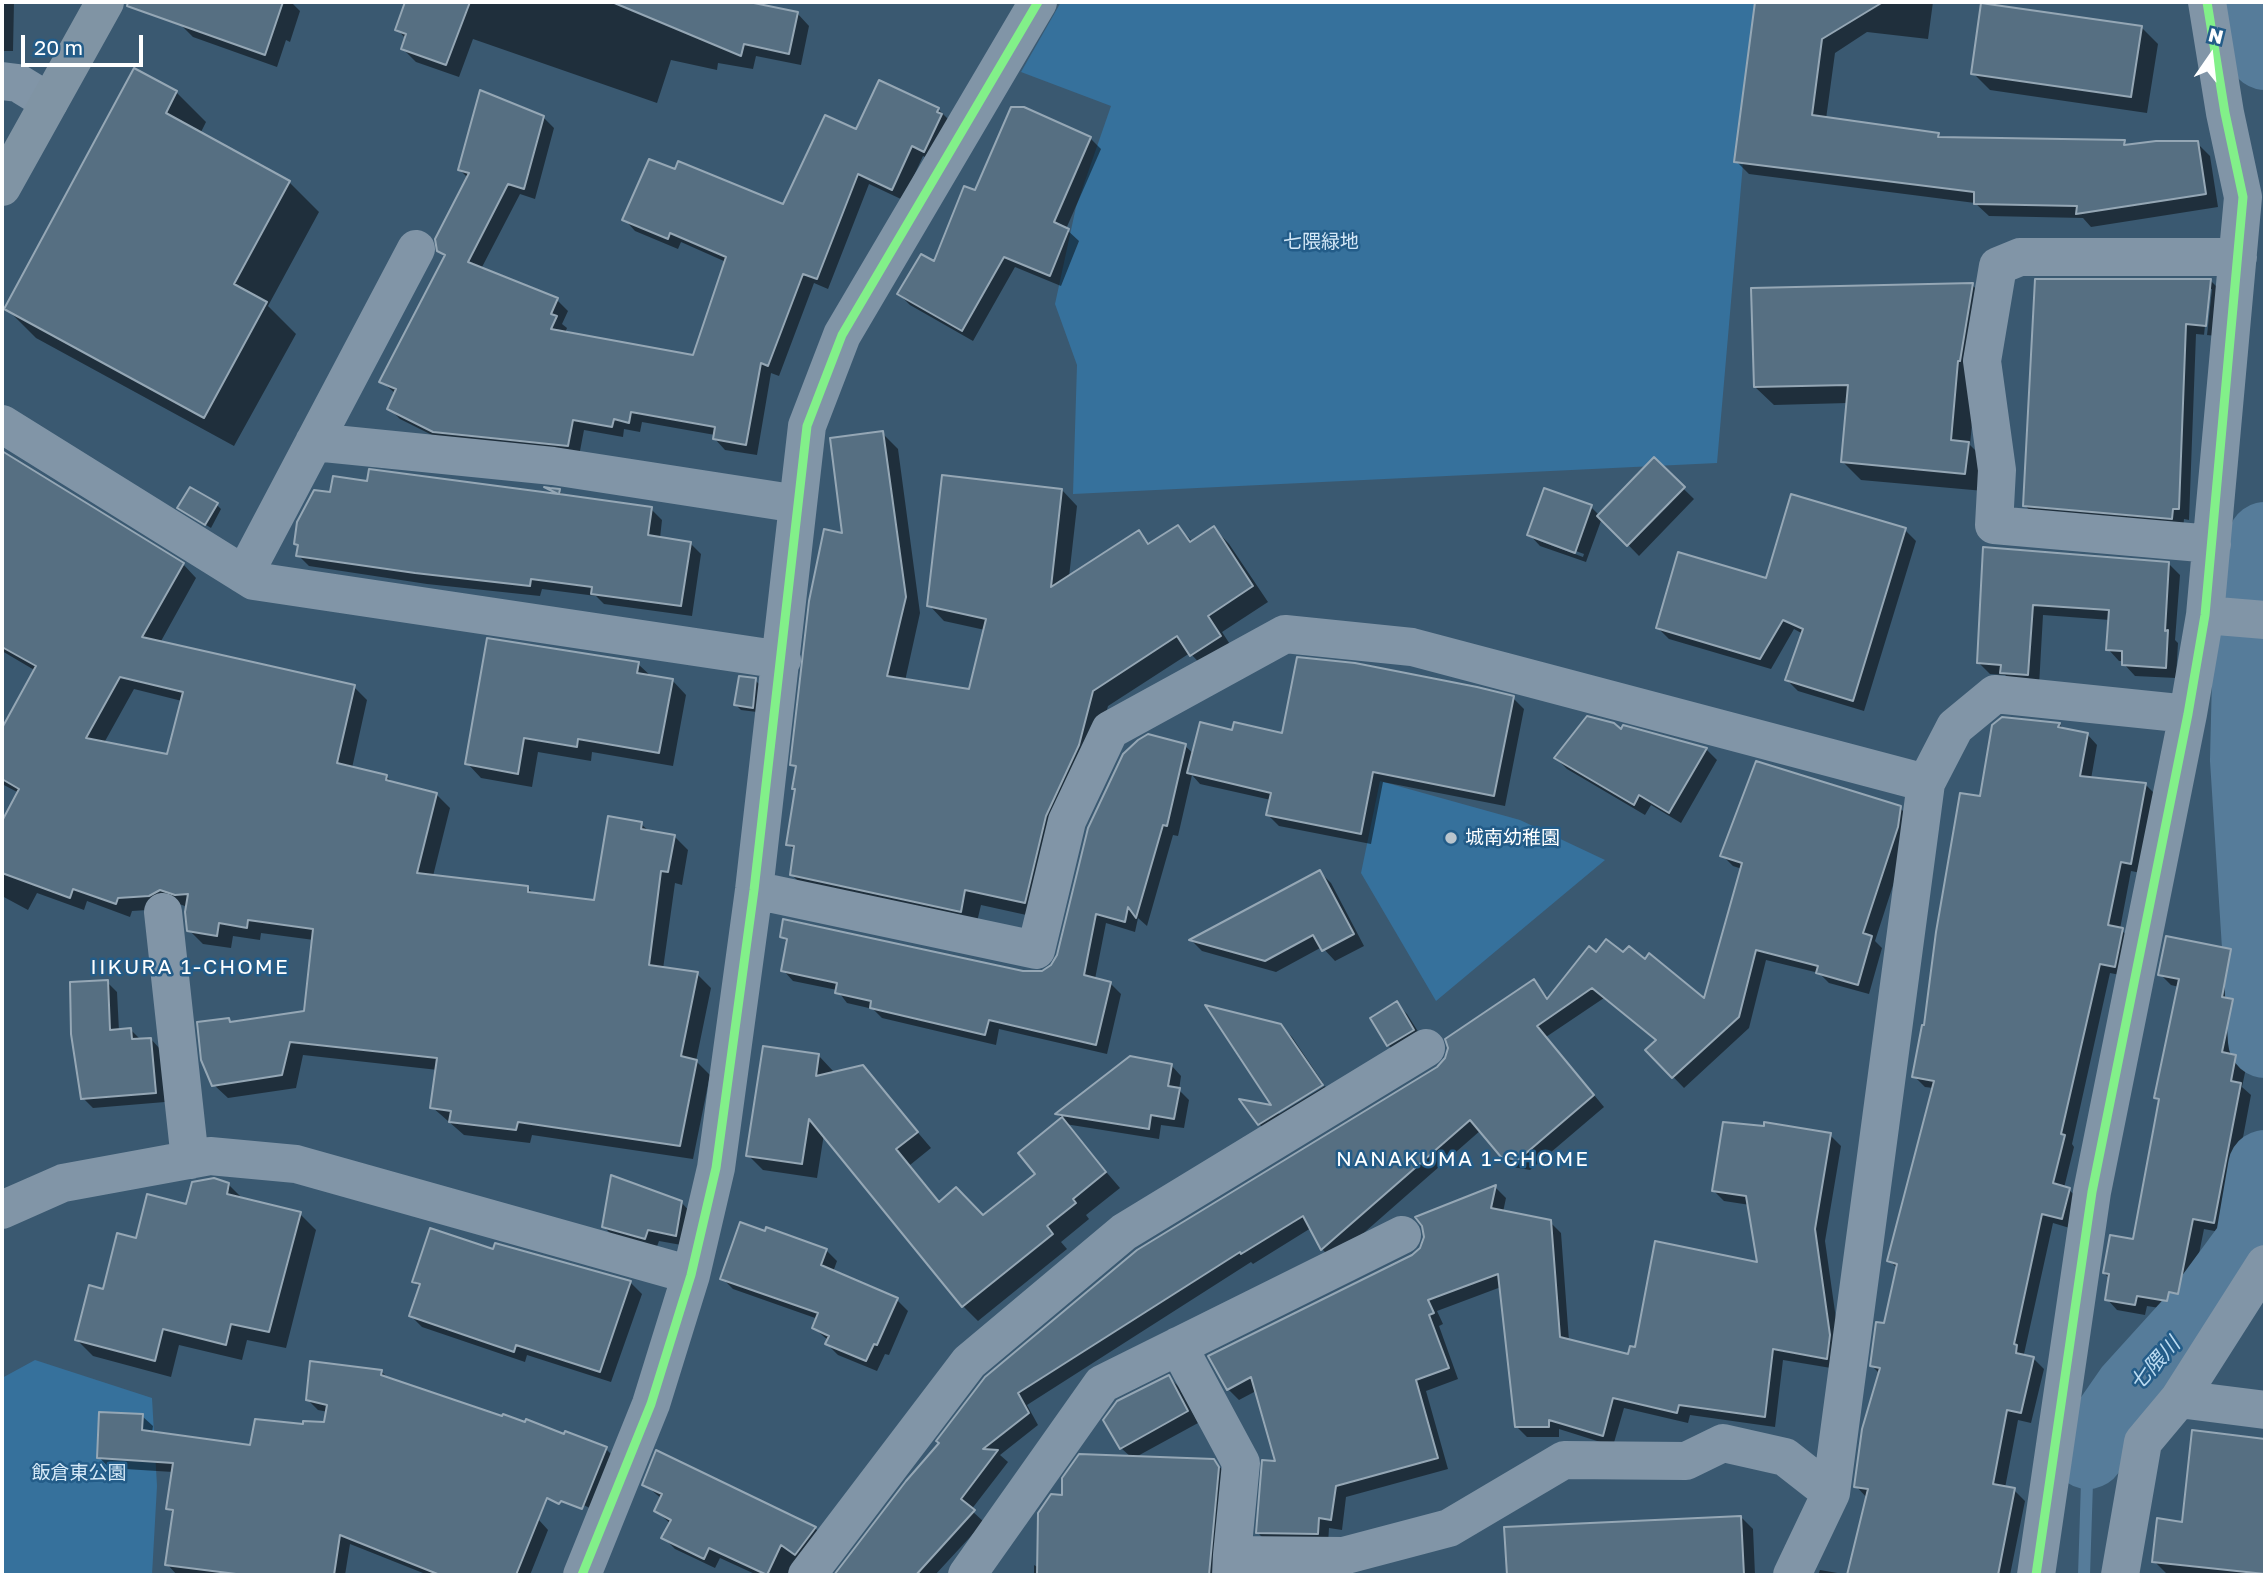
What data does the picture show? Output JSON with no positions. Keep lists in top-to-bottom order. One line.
{"districts":["IIKURA 1-CHOME","NANAKUMA 1-CHOME"],"water":["七隈川"],"parks":["七隈緑地","飯倉東公園"],"places":["城南幼稚園"],"scale_bar":"20 m","north":"top"}
